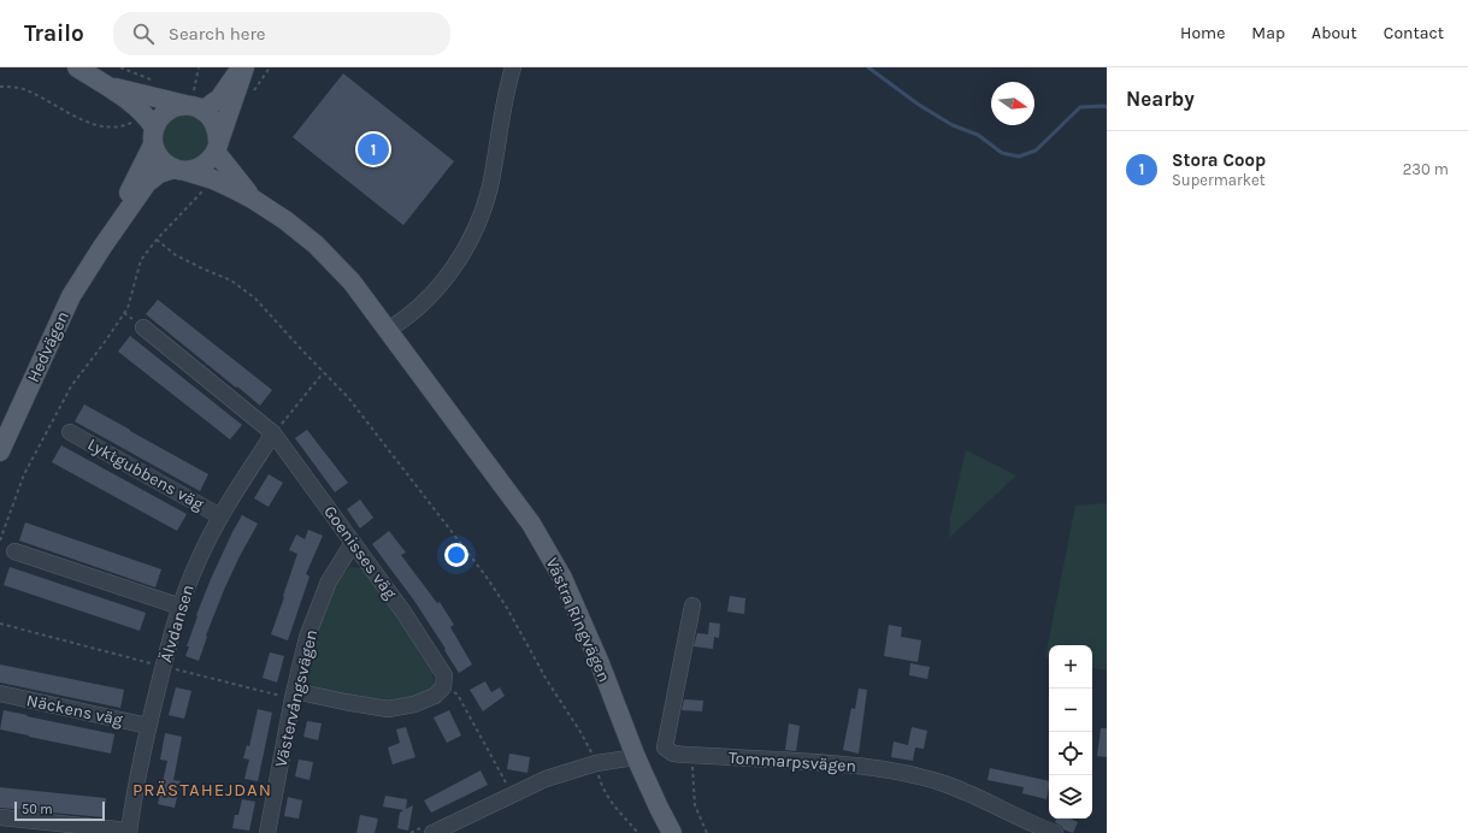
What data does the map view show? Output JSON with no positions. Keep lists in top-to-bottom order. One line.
{"streets":{"main road":["Hedvägen","Västra Ringvägen"],"street":["Lyktgubbens väg","Goenisses väg","Älvdansen","Västervångsvägen","Näckens väg","Tommarpsvägen"]},"crossings":[["Hedvägen","Västra Ringvägen"],["Lyktgubbens väg","Älvdansen"],["Goenisses väg","Älvdansen"],["Goenisses väg","Västervångsvägen"],["Älvdansen","Näckens väg"]],"districts":["PRÄSTAHEJDAN"],"scale_bar":"50 m","north":"right","page":{"header":"Trailo","search":"Search here","nav":["Home","Map","About","Contact"],"heading":"Nearby","list":[{"mark":"1","name":"Stora Coop","note":"Supermarket","value":"230 m"}],"pins":"1","map_buttons":["+","−"],"scale":"50 m"}}
